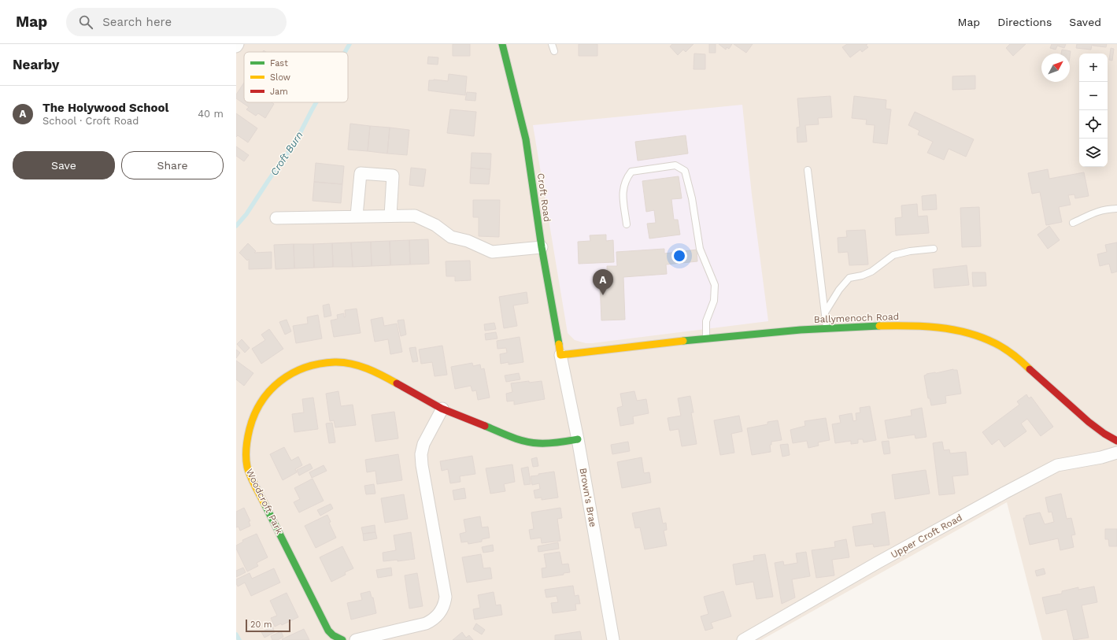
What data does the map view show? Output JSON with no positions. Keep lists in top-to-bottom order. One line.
{"streets":{"street":["Croft Road","Ballymenoch Road","Brown's Brae","Woodcroft Park","Upper Croft Road"]},"crossings":[["Croft Road","Ballymenoch Road"],["Croft Road","Brown's Brae"],["Ballymenoch Road","Brown's Brae"],["Brown's Brae","Woodcroft Park"]],"water":["Croft Burn"],"legend":["Fast","Slow","Jam"],"scale_bar":"20 m","north":"top right","page":{"header":"Map","search":"Search here","nav":["Map","Directions","Saved"],"heading":"Nearby","map_buttons":["+","−"],"list":[{"mark":"A","name":"The Holywood School","note":"School · Croft Road","value":"40 m"}],"buttons":["Save","Share"],"pins":"A","scale":"20 m"}}
